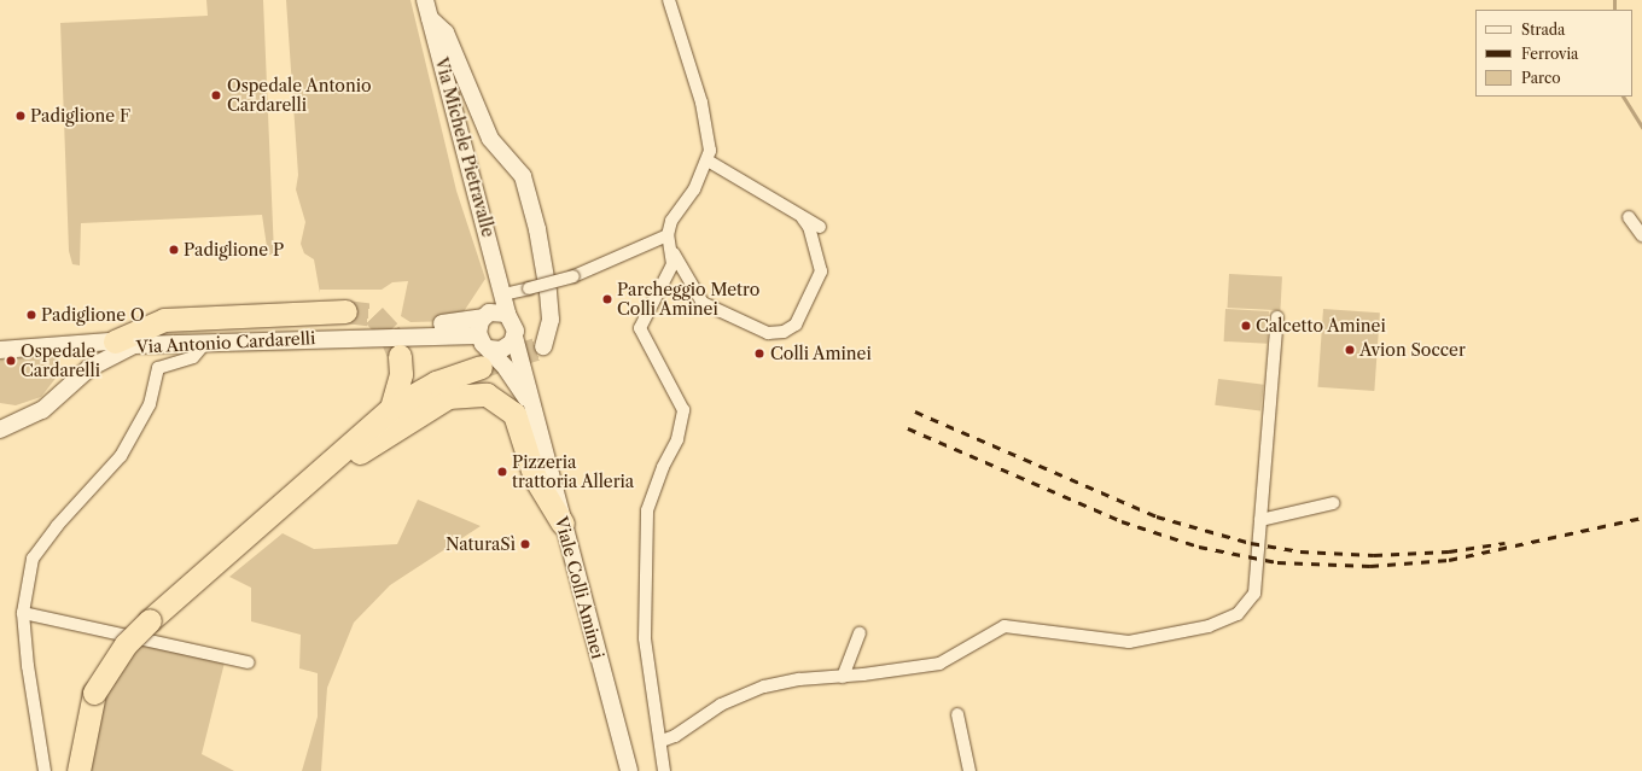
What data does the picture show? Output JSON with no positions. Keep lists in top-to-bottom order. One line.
{"streets":{"main road":["Via Michele Pietravalle","Via Antonio Cardarelli","Viale Colli Aminei"]},"crossings":[["Via Michele Pietravalle","Via Antonio Cardarelli"],["Via Michele Pietravalle","Viale Colli Aminei"],["Via Antonio Cardarelli","Viale Colli Aminei"]],"places":["Ospedale Antonio Cardarelli","Padiglione F","Padiglione P","Parcheggio Metro Colli Aminei","Padiglione O","Calcetto Aminei","Avion Soccer","Colli Aminei","Ospedale Cardarelli","Pizzeria trattoria Alleria","NaturaSì"],"legend":["Strada","Ferrovia","Parco"]}
